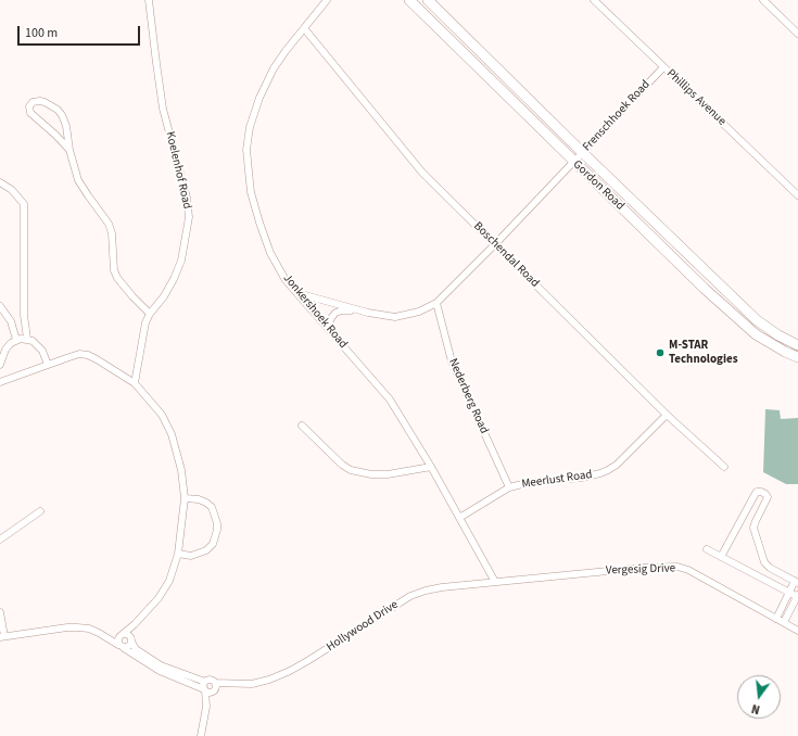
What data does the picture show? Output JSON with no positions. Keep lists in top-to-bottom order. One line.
{"streets":{"street":["Phillips Avenue","Frenschhoek Road","Koelenhof Road","Gordon Road","Boschendal Road","Jonkershoek Road","Nederberg Road","Meerlust Road","Vergesig Drive","Hollywood Drive"]},"crossings":[["Phillips Avenue","Frenschhoek Road"],["Frenschhoek Road","Gordon Road"],["Frenschhoek Road","Boschendal Road"],["Frenschhoek Road","Jonkershoek Road"],["Frenschhoek Road","Nederberg Road"],["Boschendal Road","Jonkershoek Road"],["Boschendal Road","Meerlust Road"],["Jonkershoek Road","Meerlust Road"],["Jonkershoek Road","Vergesig Drive"],["Jonkershoek Road","Hollywood Drive"],["Nederberg Road","Meerlust Road"],["Vergesig Drive","Hollywood Drive"]],"places":["M-STAR Technologies"],"scale_bar":"100 m","north":"bottom"}
